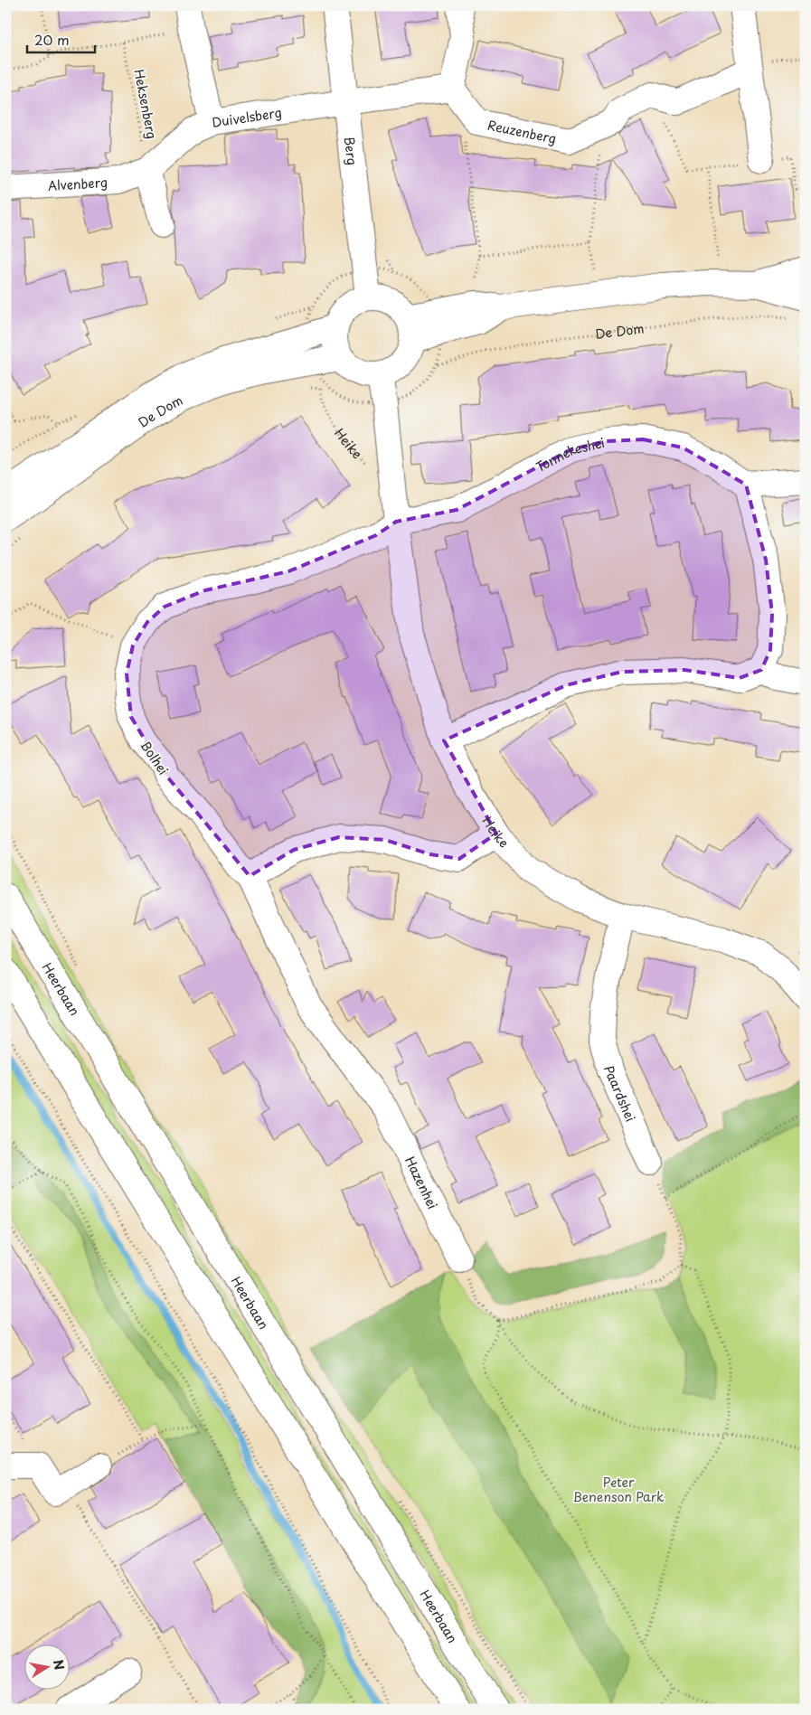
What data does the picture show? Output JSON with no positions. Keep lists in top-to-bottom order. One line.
{"streets":{"street":["Duivelsberg","Reuzenberg","Berg","Alvenberg","De Dom","Heike","Tonnekeshei","Bolhei","Heerbaan","Paardshei","Hazenhei"],"path":["Heksenberg"]},"crossings":[["Heksenberg","Alvenberg"],["Duivelsberg","Berg"],["Duivelsberg","Alvenberg"],["Berg","De Dom"],["Berg","Heike"],["De Dom","Heike"],["Heike","Tonnekeshei"],["Heike","Bolhei"],["Heike","Paardshei"],["Tonnekeshei","Bolhei"],["Bolhei","Hazenhei"]],"parks":["Peter Benenson Park"],"scale_bar":"20 m","north":"right"}
